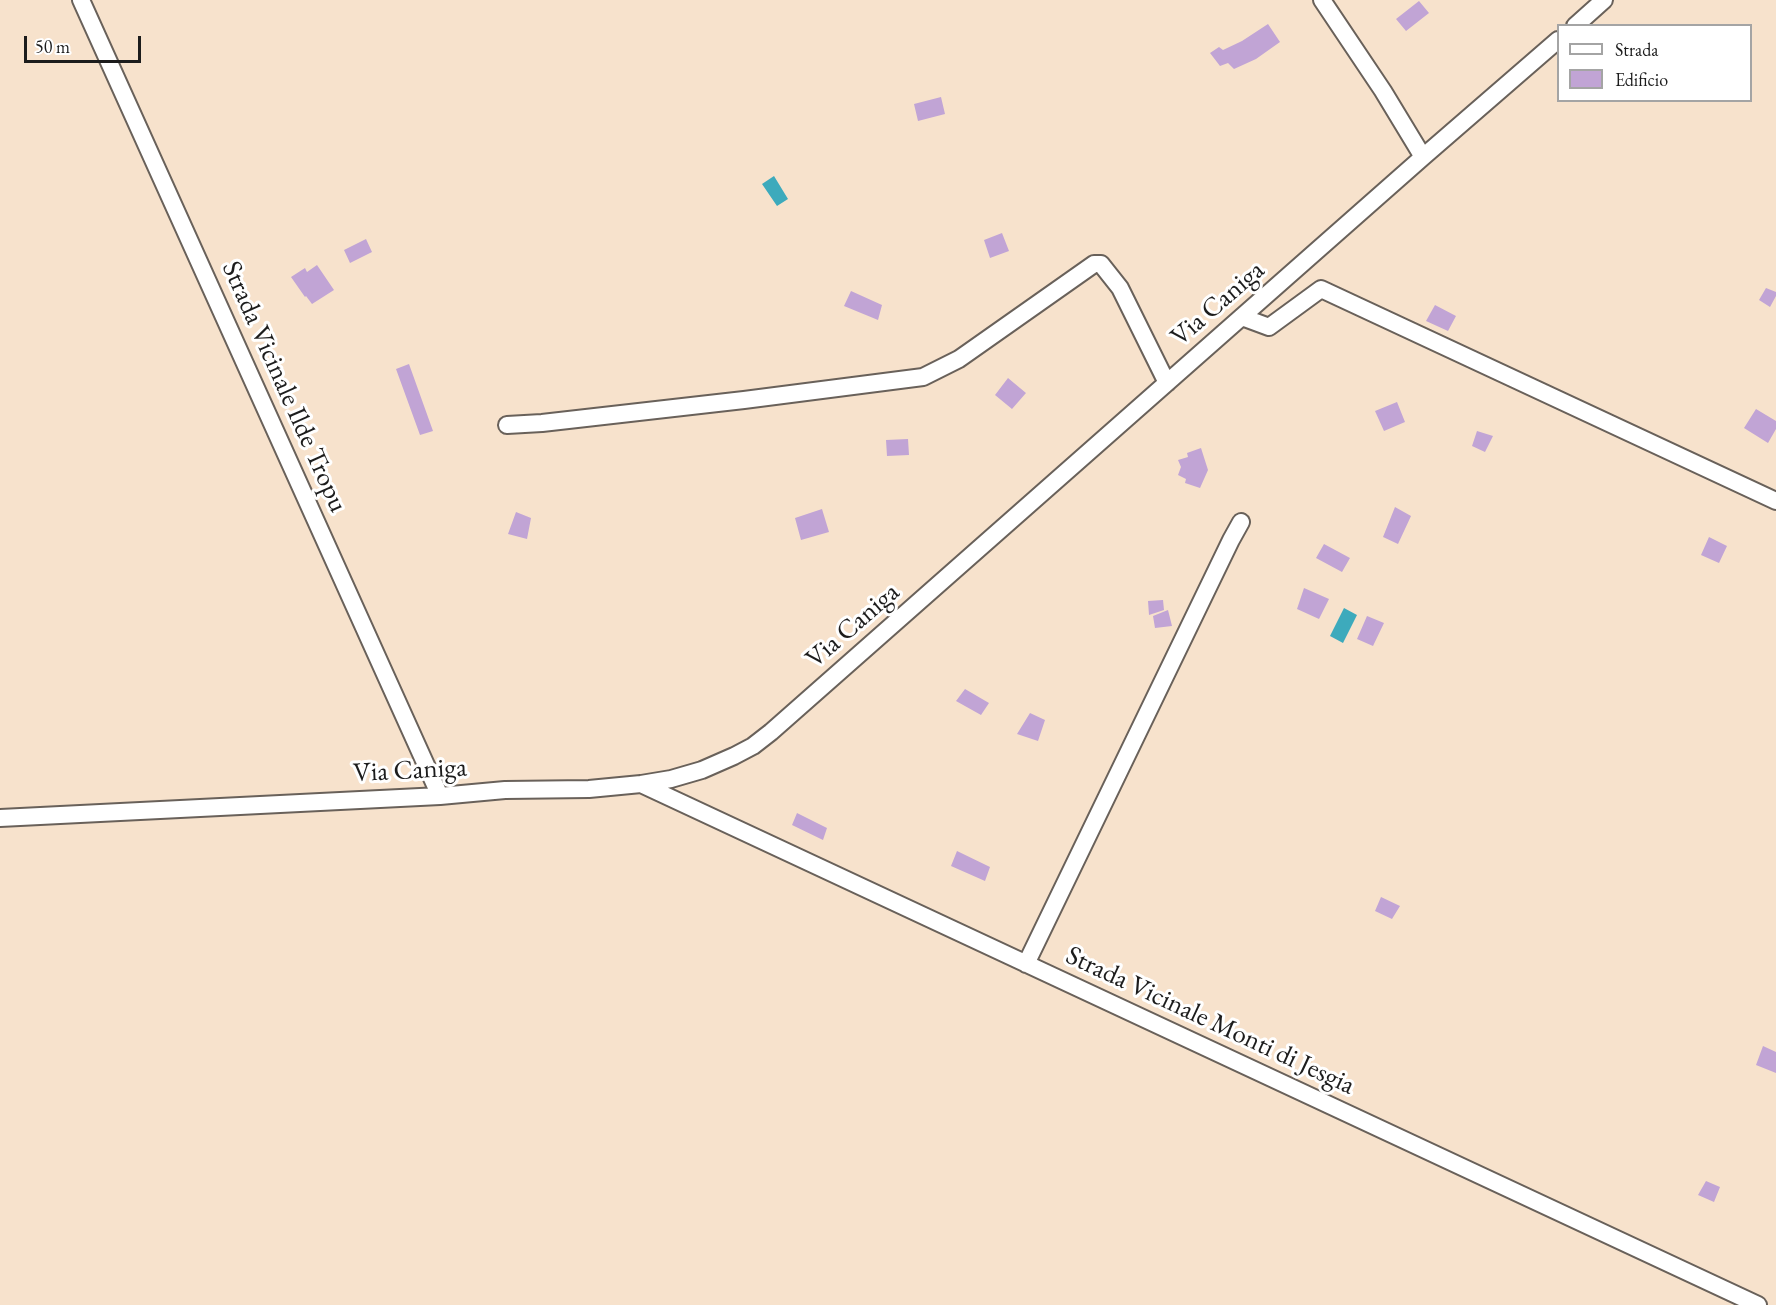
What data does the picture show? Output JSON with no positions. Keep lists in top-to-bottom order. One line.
{"streets":{"street":["Via Caniga","Strada Vicinale Ilde Tropu","Strada Vicinale Monti di Jesgia"]},"crossings":[["Via Caniga","Strada Vicinale Ilde Tropu"],["Via Caniga","Strada Vicinale Monti di Jesgia"]],"legend":["Strada","Edificio"],"scale_bar":"50 m"}
